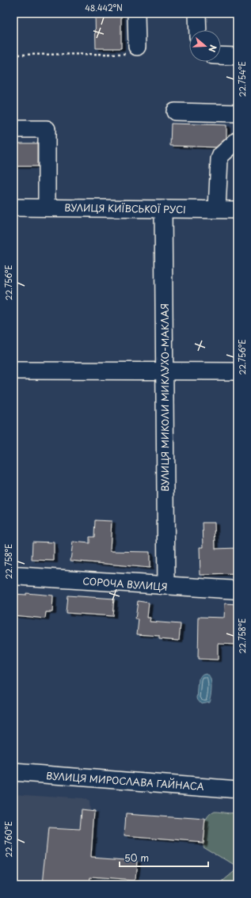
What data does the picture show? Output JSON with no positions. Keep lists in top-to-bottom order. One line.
{"streets":{"main road":["СОРОЧА ВУЛИЦЯ"],"street":["ВУЛИЦЯ КИЇВСЬКОЇ РУСІ","ВУЛИЦЯ МИКОЛИ МИКЛУХО-МАКЛАЯ","ВУЛИЦЯ МИРОСЛАВА ГАЙНАСА"]},"crossings":[["ВУЛИЦЯ КИЇВСЬКОЇ РУСІ","ВУЛИЦЯ МИКОЛИ МИКЛУХО-МАКЛАЯ"],["ВУЛИЦЯ МИКОЛИ МИКЛУХО-МАКЛАЯ","СОРОЧА ВУЛИЦЯ"]],"scale_bar":"50 m","north":"right","coordinates":["48.442°N","22.754°E","22.756°E","22.758°E","22.760°E"]}
